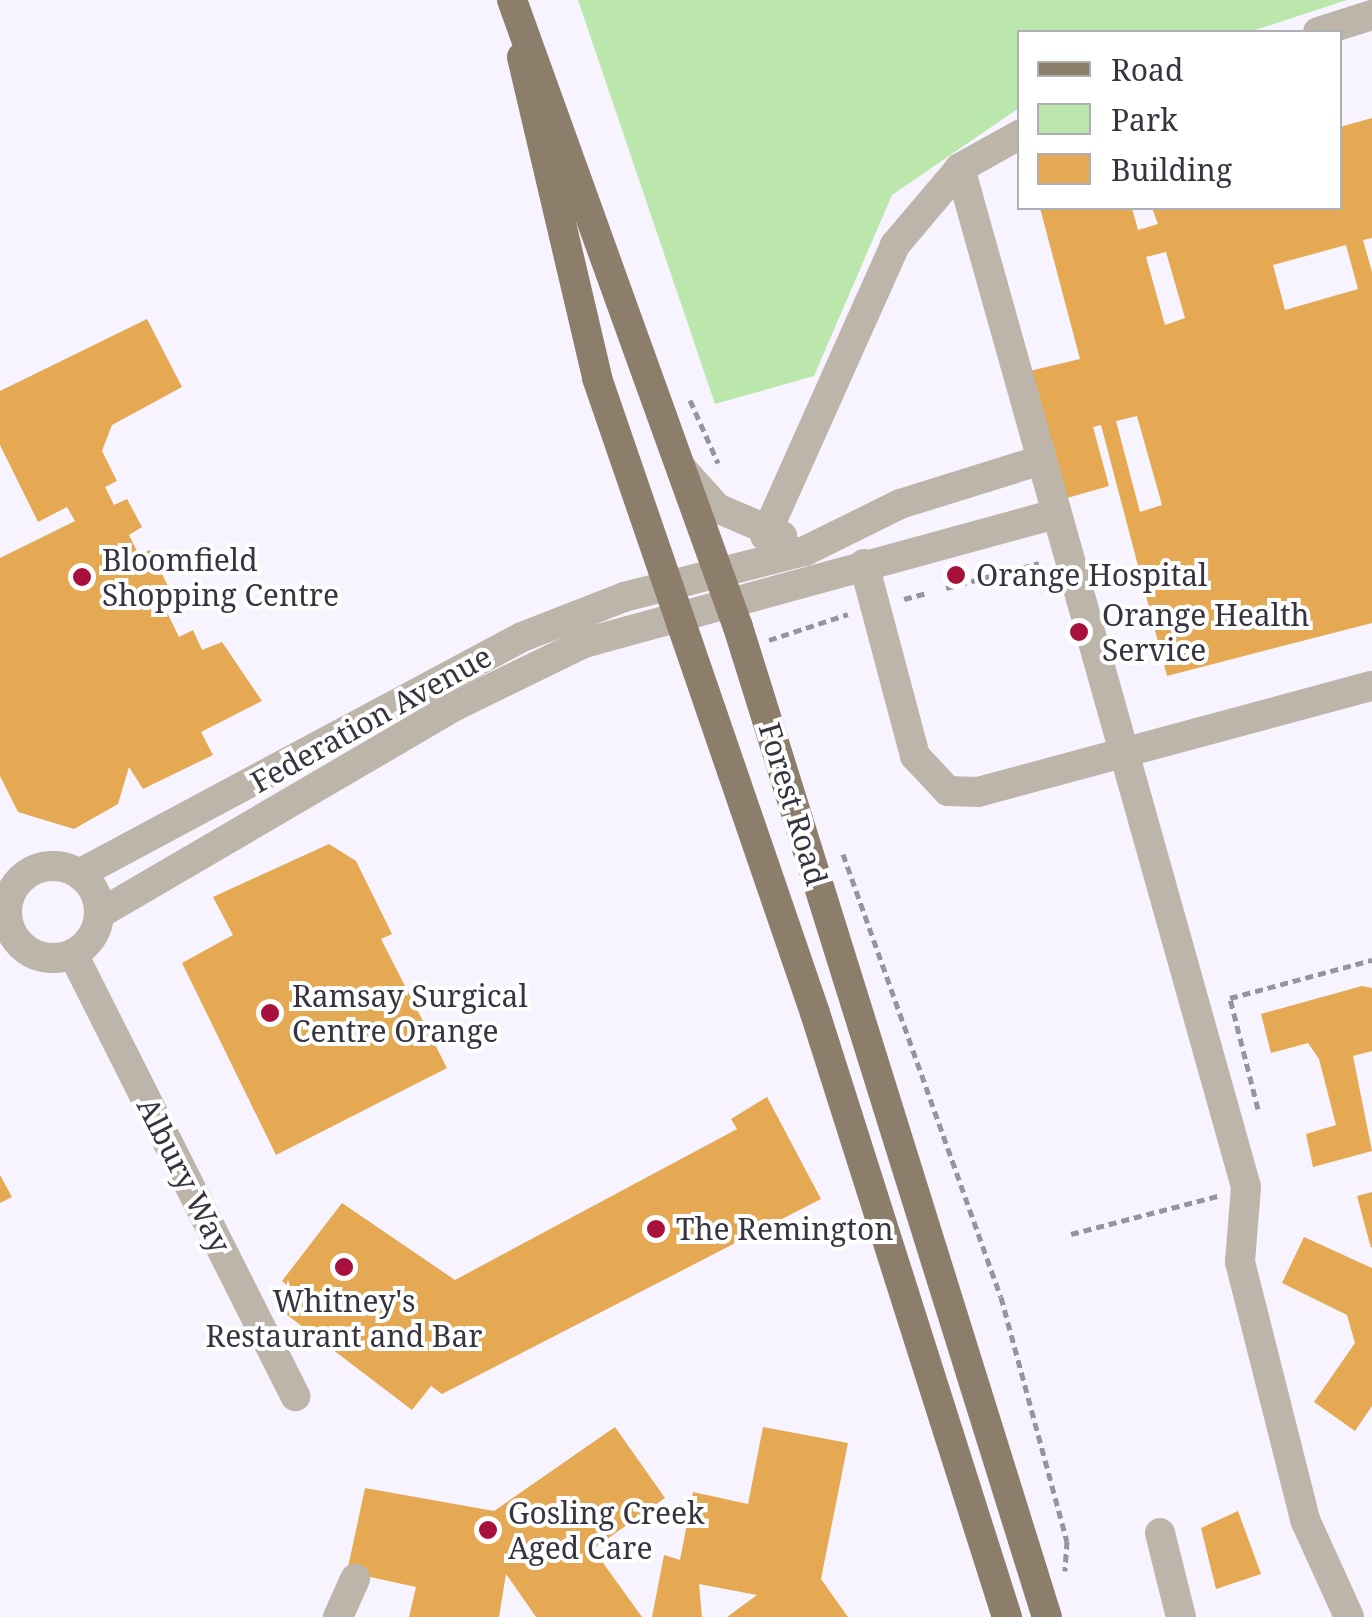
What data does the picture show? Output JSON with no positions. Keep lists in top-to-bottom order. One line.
{"streets":{"main road":["Forest Road"],"street":["Federation Avenue","Albury Way"]},"crossings":[["Federation Avenue","Forest Road"],["Federation Avenue","Albury Way"]],"places":["Orange Hospital","Bloomfield Shopping Centre","Orange Health Service","Ramsay Surgical Centre Orange","The Remington","Whitney's Restaurant and Bar","Gosling Creek Aged Care"],"legend":["Road","Park","Building"]}
